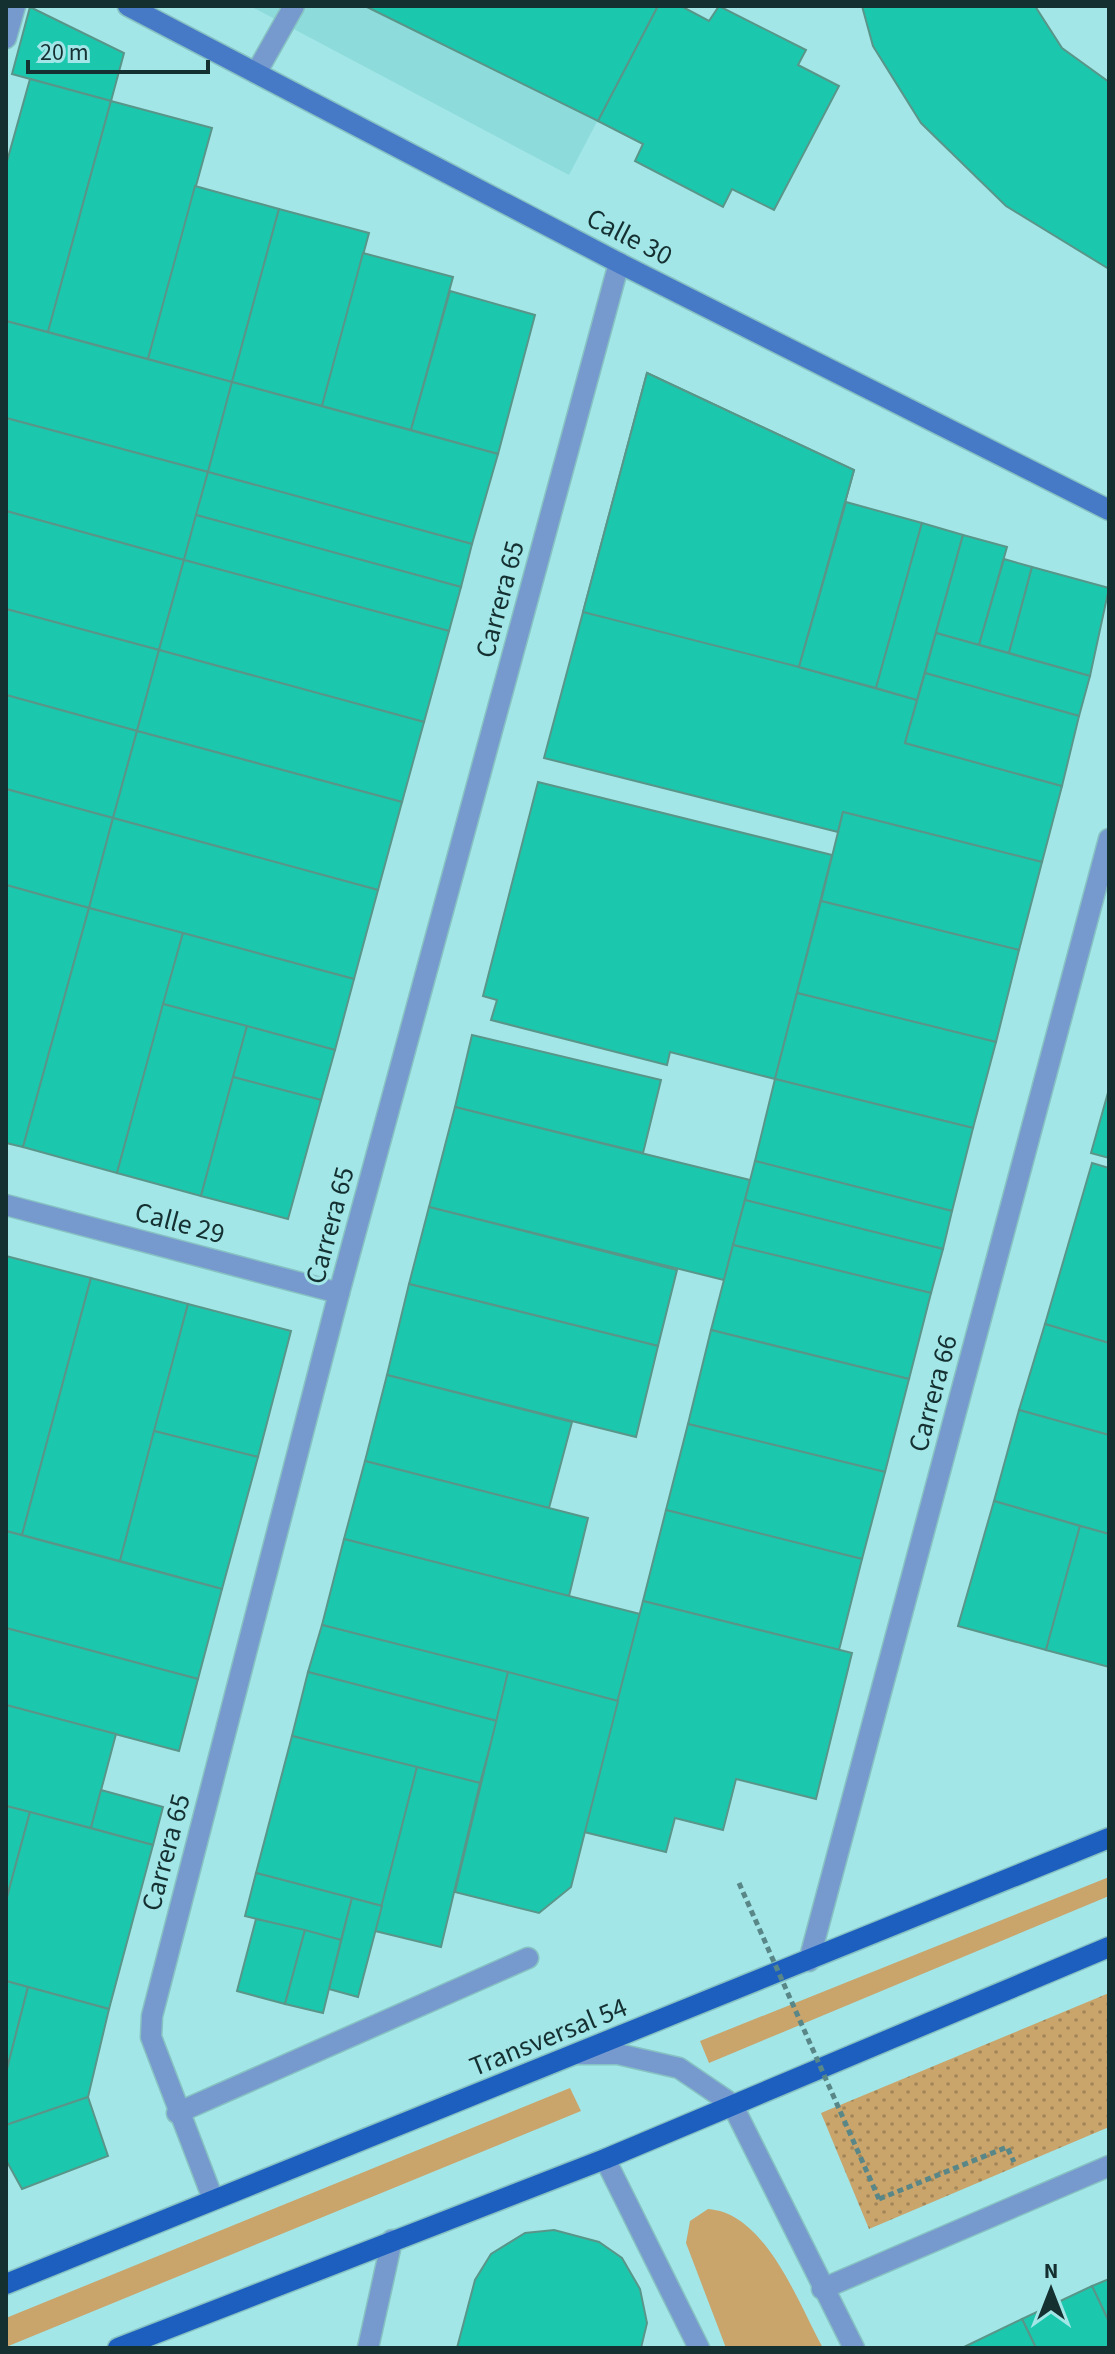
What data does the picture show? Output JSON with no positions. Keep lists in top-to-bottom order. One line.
{"streets":{"main road":["Calle 30","Transversal 54"],"street":["Carrera 65","Calle 29","Carrera 66"]},"crossings":[["Calle 30","Carrera 65"],["Carrera 65","Calle 29"],["Carrera 65","Transversal 54"],["Carrera 66","Transversal 54"]],"scale_bar":"20 m","north":"top"}
